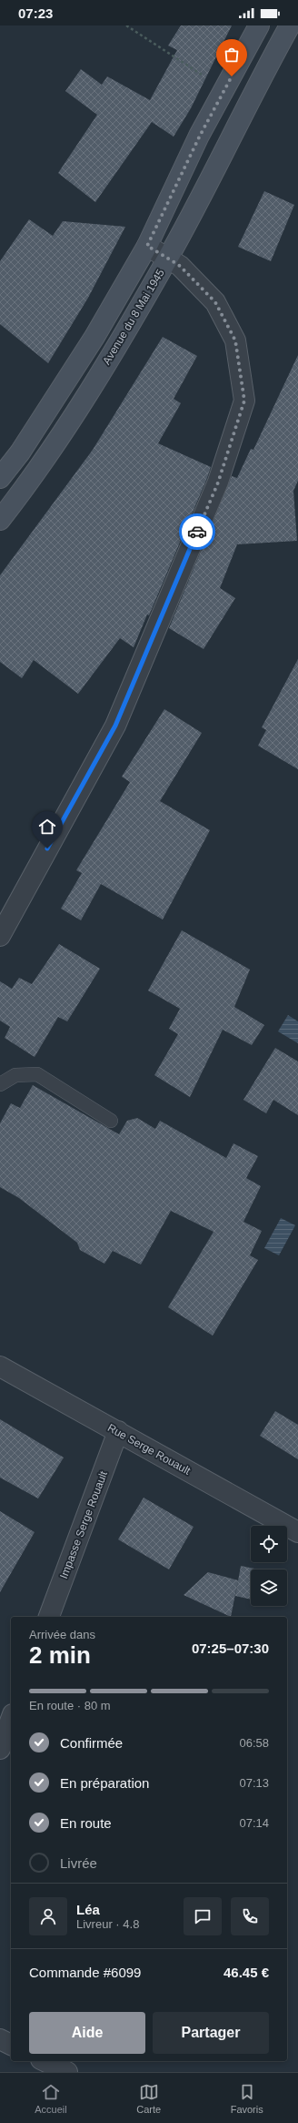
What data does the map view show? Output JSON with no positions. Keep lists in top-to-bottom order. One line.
{"streets":{"main road":["Avenue du 8 Mai 1945"],"street":["Rue Serge Rouault","Impasse Serge Rouault"]},"crossings":[["Rue Serge Rouault","Impasse Serge Rouault"]],"page":{"status":"07:23","heading":["2 min","Arrivée dans","07:25–07:30"],"panel":["Léa","Livreur · 4.8","Commande #6099","46.45 €"],"bar":"En route · 80 m","list":[["Confirmée","06:58"],["En préparation","07:13"],["En route","07:14"],"Livrée"],"buttons":["Aide","Partager"],"tabs":["Accueil","Carte","Favoris"]}}
